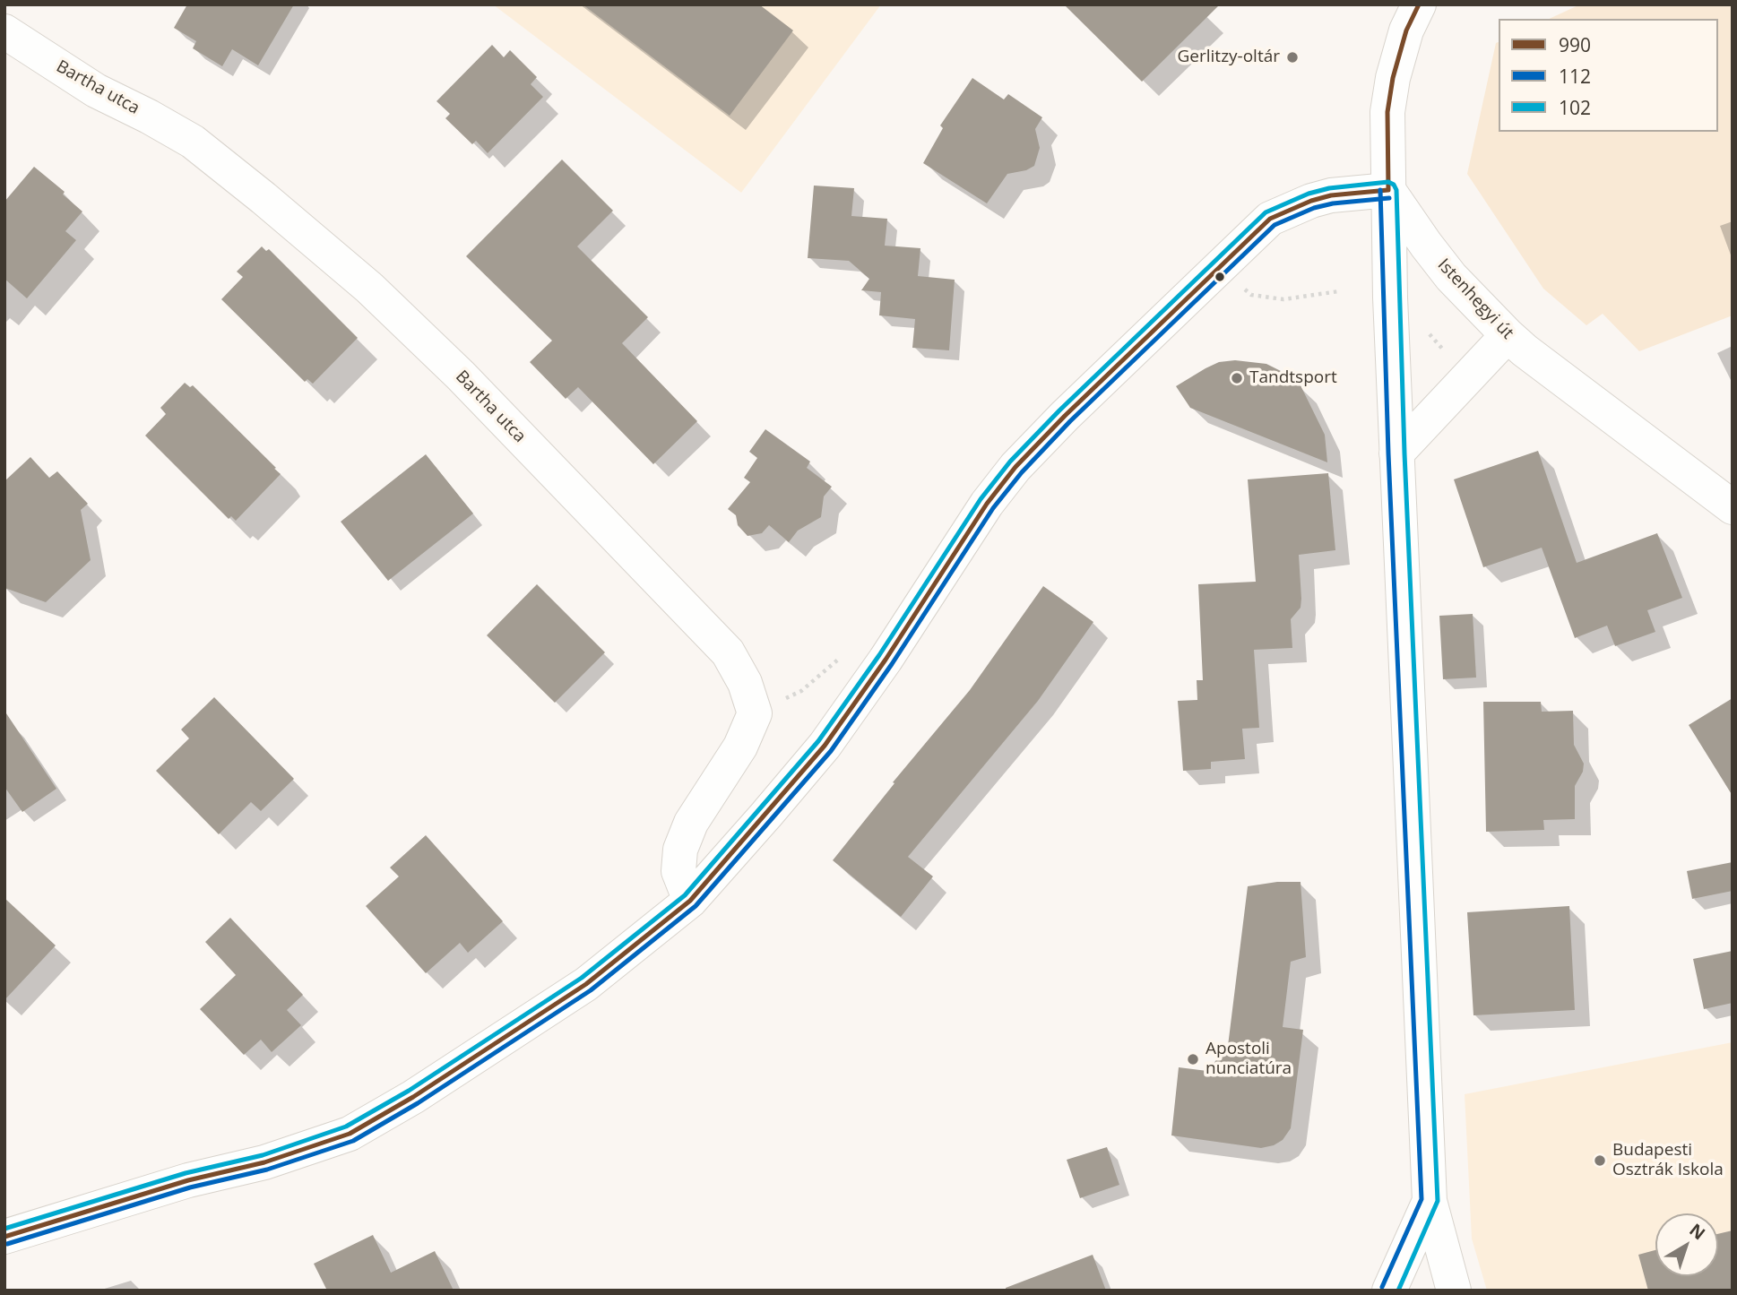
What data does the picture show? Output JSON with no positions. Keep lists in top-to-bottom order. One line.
{"streets":{"street":["Bartha utca","Istenhegyi út"]},"places":["Gerlitzy-oltár","Tandtsport","Apostoli nunciatúra","Budapesti Osztrák Iskola"],"lines":["transit line 990","transit line 102","transit line 112"],"legend":["990","112","102"],"north":"top right"}
